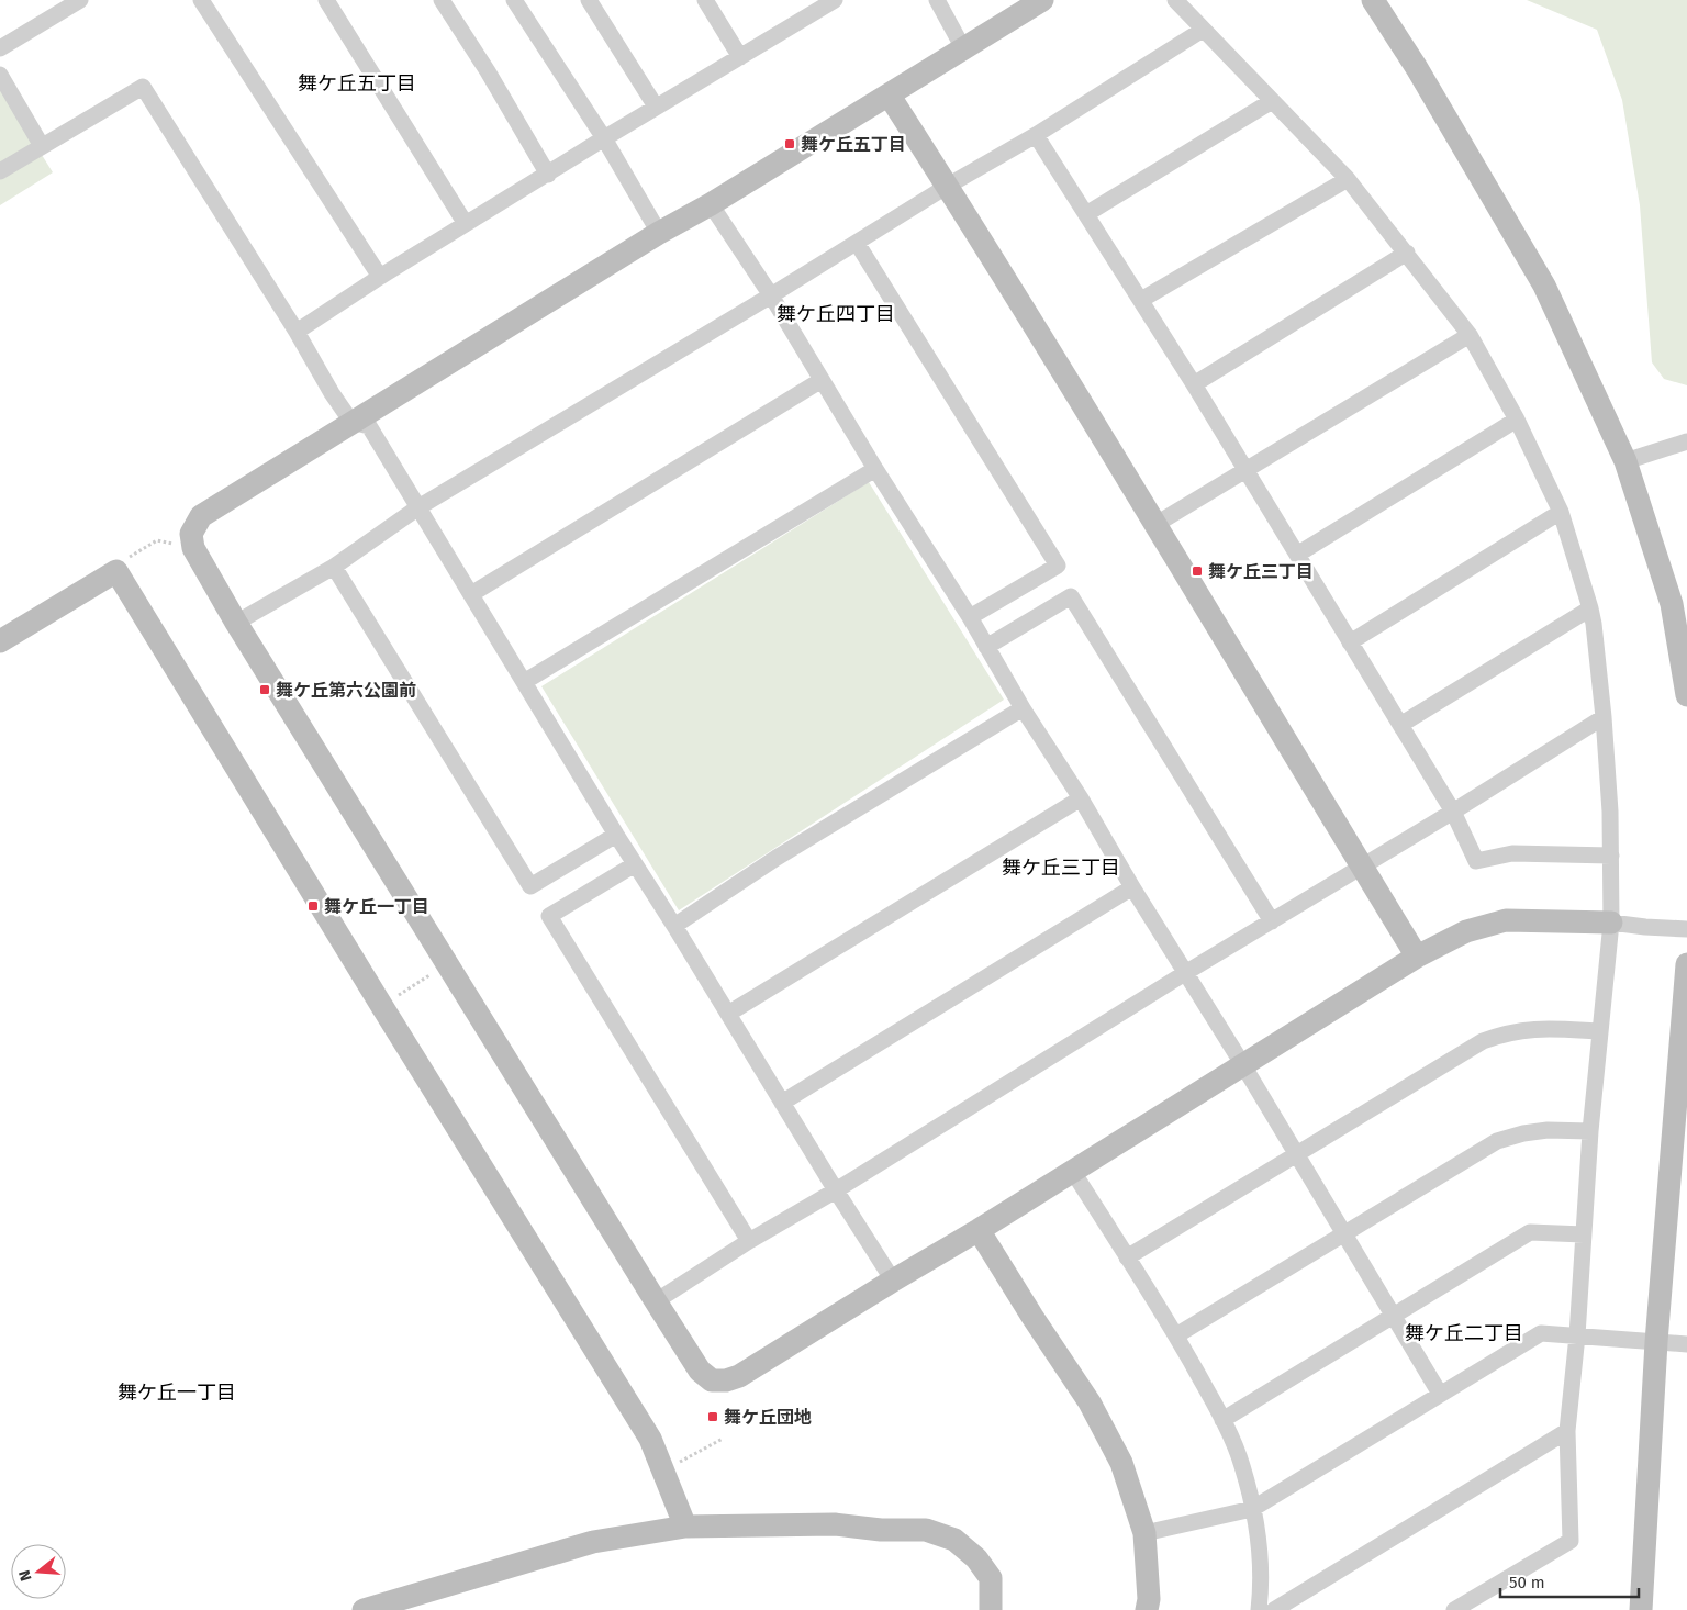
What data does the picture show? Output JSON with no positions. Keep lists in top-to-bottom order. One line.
{"districts":["舞ケ丘五丁目","舞ケ丘四丁目","舞ケ丘三丁目","舞ケ丘二丁目","舞ケ丘一丁目"],"places":{"transit":["舞ケ丘五丁目","舞ケ丘三丁目","舞ケ丘第六公園前","舞ケ丘一丁目","舞ケ丘団地"]},"scale_bar":"50 m","north":"left"}
